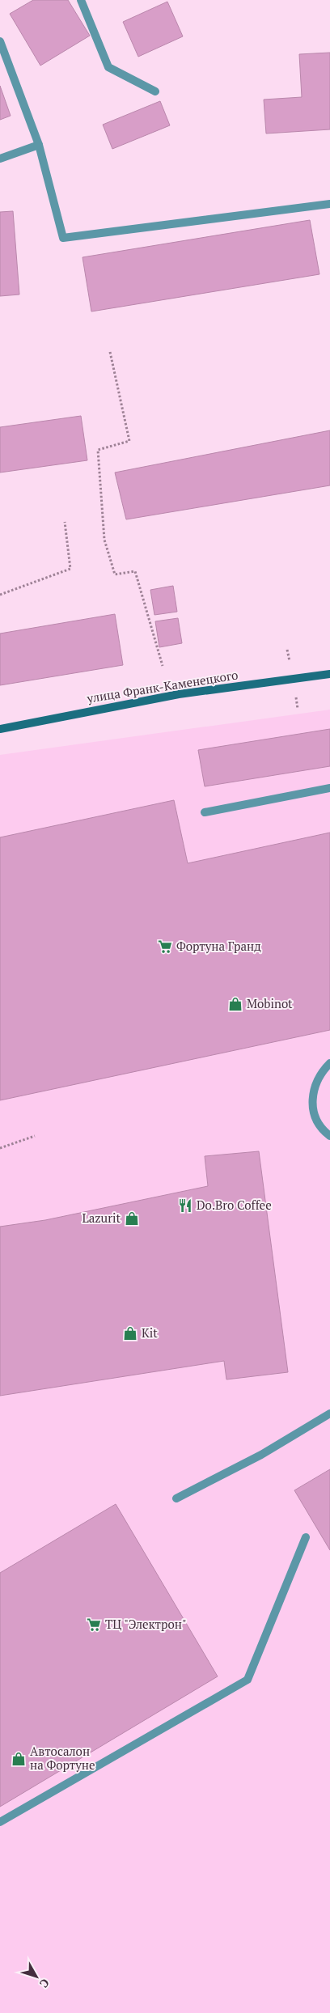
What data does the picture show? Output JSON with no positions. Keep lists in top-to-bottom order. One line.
{"streets":{"main road":["улица Франк-Каменецкого"]},"places":{"supermarket":["Фортуна Гранд","ТЦ \"Электрон\""],"shop":["Mobinot","Lazurit","Kit","Автосалон на Фортуне"],"restaurant":["Do.Bro Coffee"]},"north":"bottom right"}
